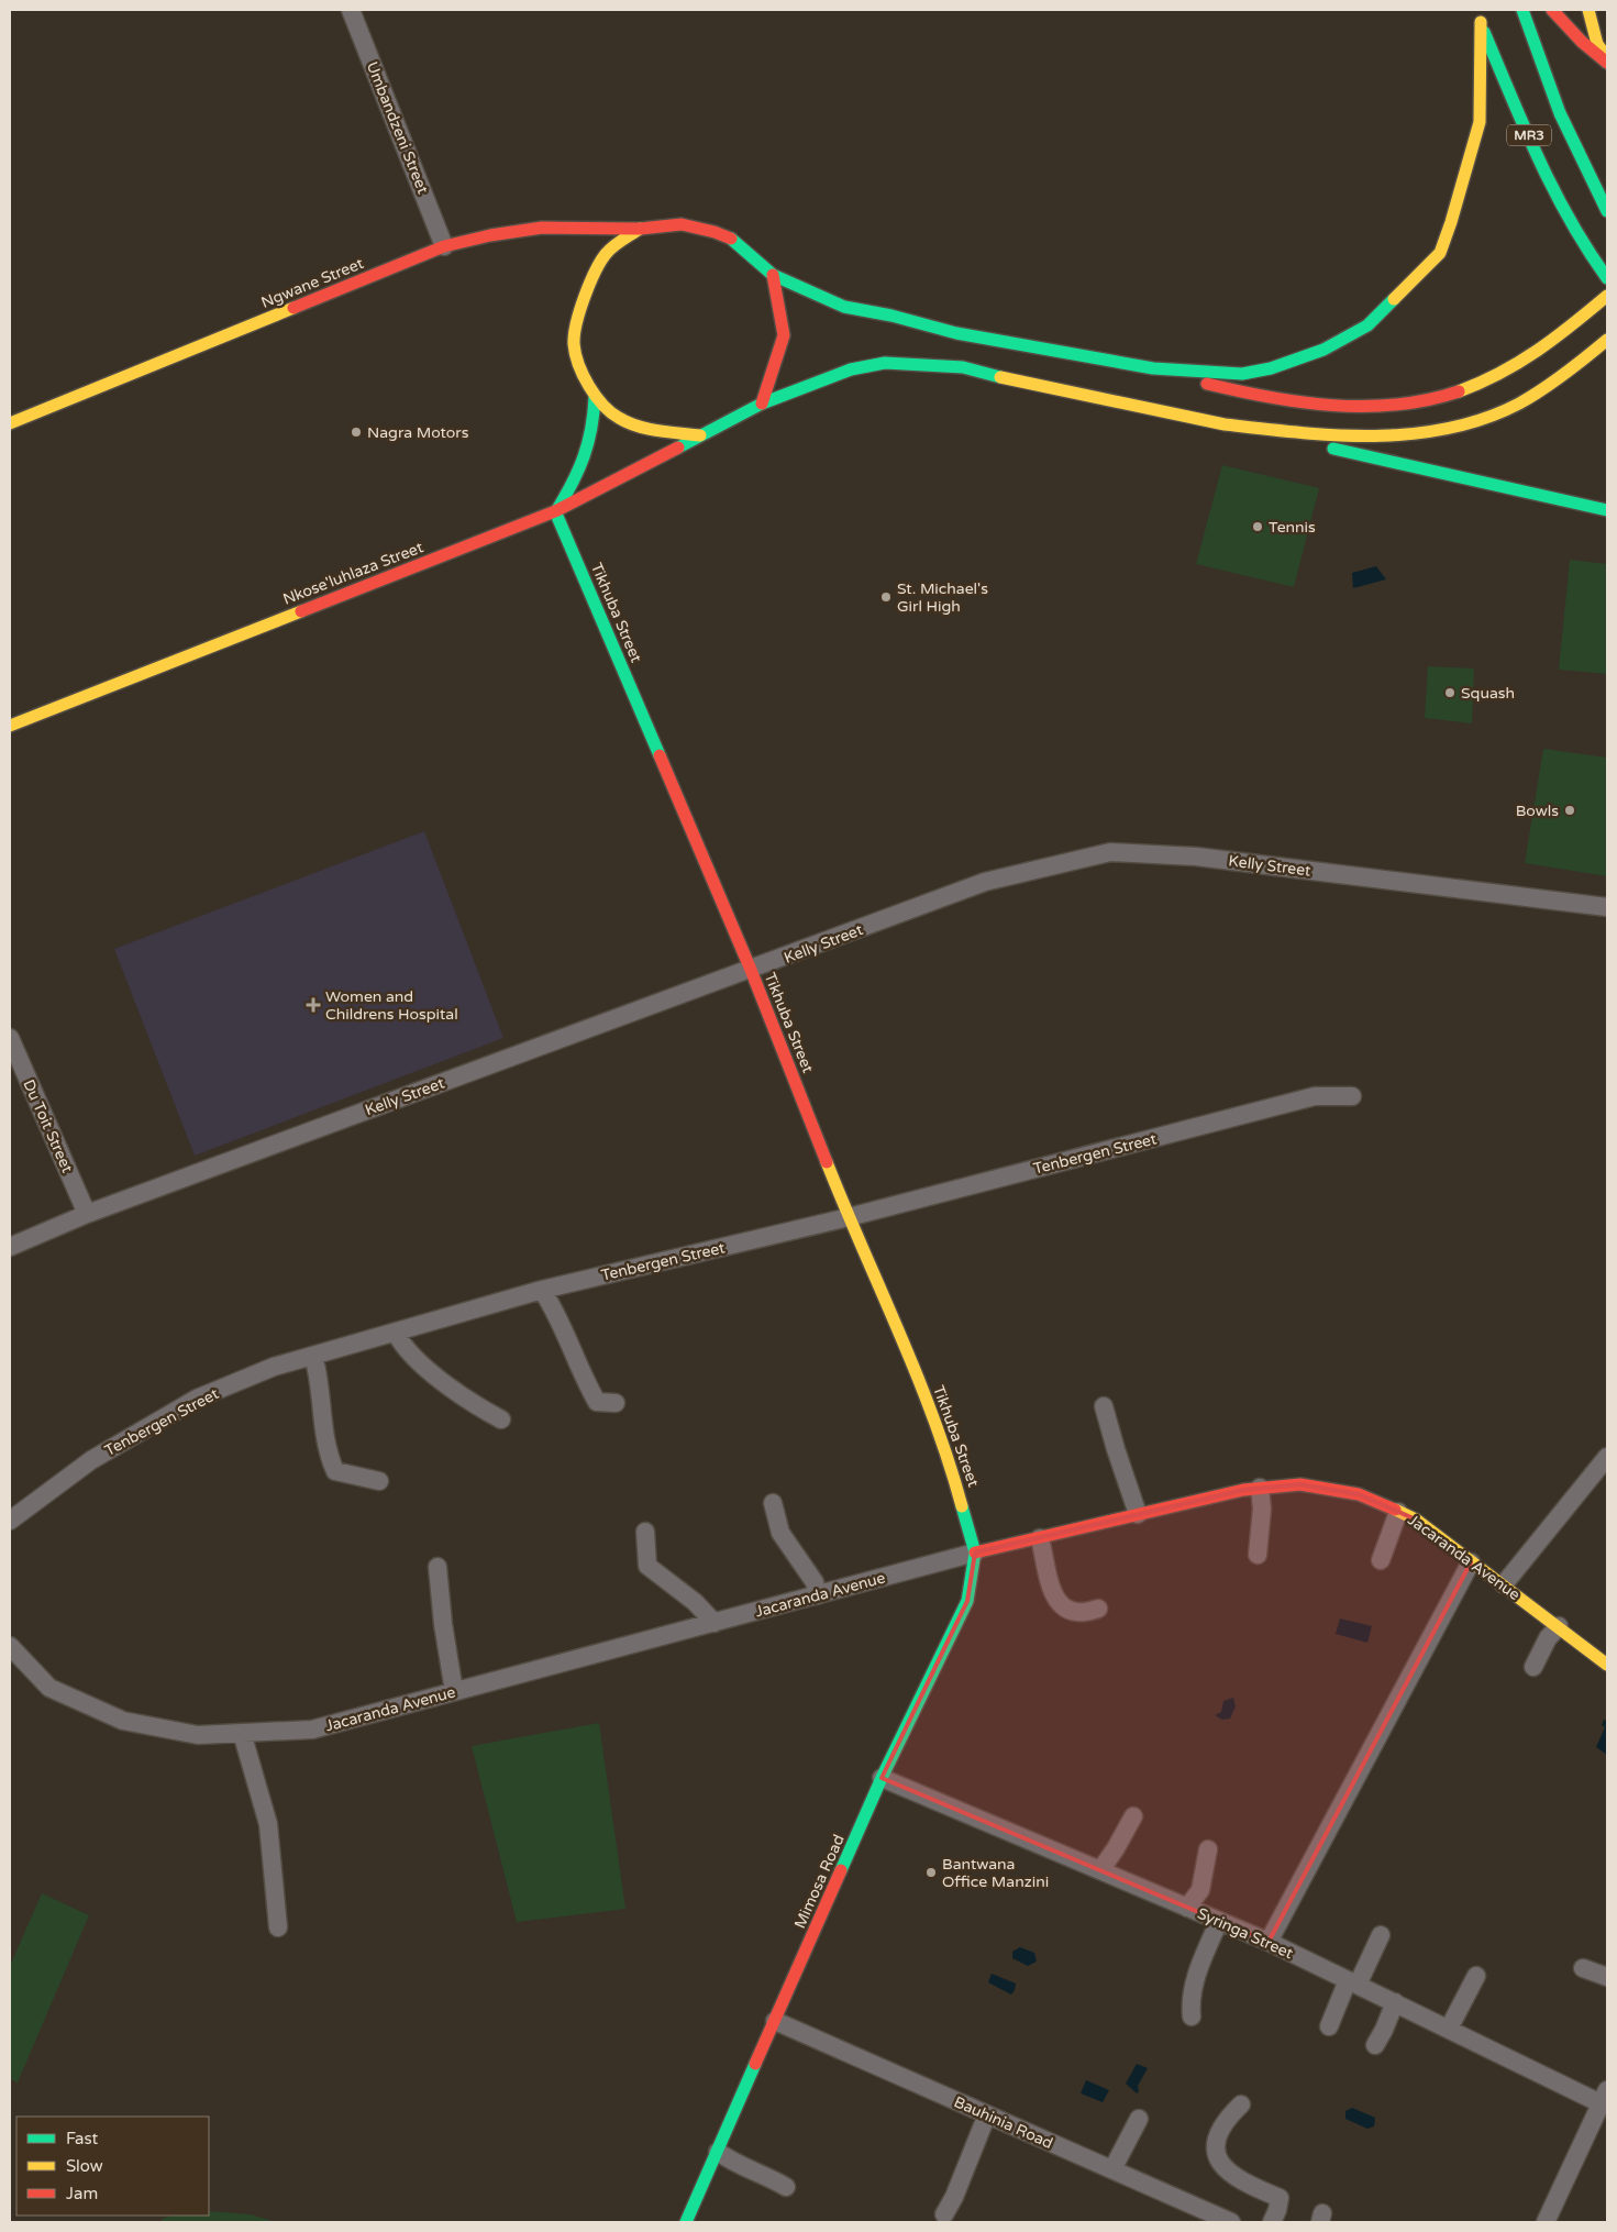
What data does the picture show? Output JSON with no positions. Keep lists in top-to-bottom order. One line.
{"streets":{"main road":["MR3","Ngwane Street","Nkose'luhlaza Street","Tikhuba Street","Jacaranda Avenue","Mimosa Road"],"street":["Umbandzeni Street","Kelly Street","Du Toit Street","Tenbergen Street","Syringa Street","Bauhinia Road"]},"crossings":[["Umbandzeni Street","Ngwane Street"],["Nkose'luhlaza Street","Tikhuba Street"],["Tikhuba Street","Kelly Street"],["Tikhuba Street","Tenbergen Street"],["Tikhuba Street","Jacaranda Avenue"],["Tikhuba Street","Mimosa Road"],["Kelly Street","Du Toit Street"],["Jacaranda Avenue","Mimosa Road"],["Mimosa Road","Syringa Street"],["Mimosa Road","Bauhinia Road"]],"places":{"other":["Nagra Motors","Tennis","St. Michael's Girl High","Squash","Bowls","Bantwana Office Manzini"],"health":["Women and Childrens Hospital"]},"legend":["Fast","Slow","Jam"]}
